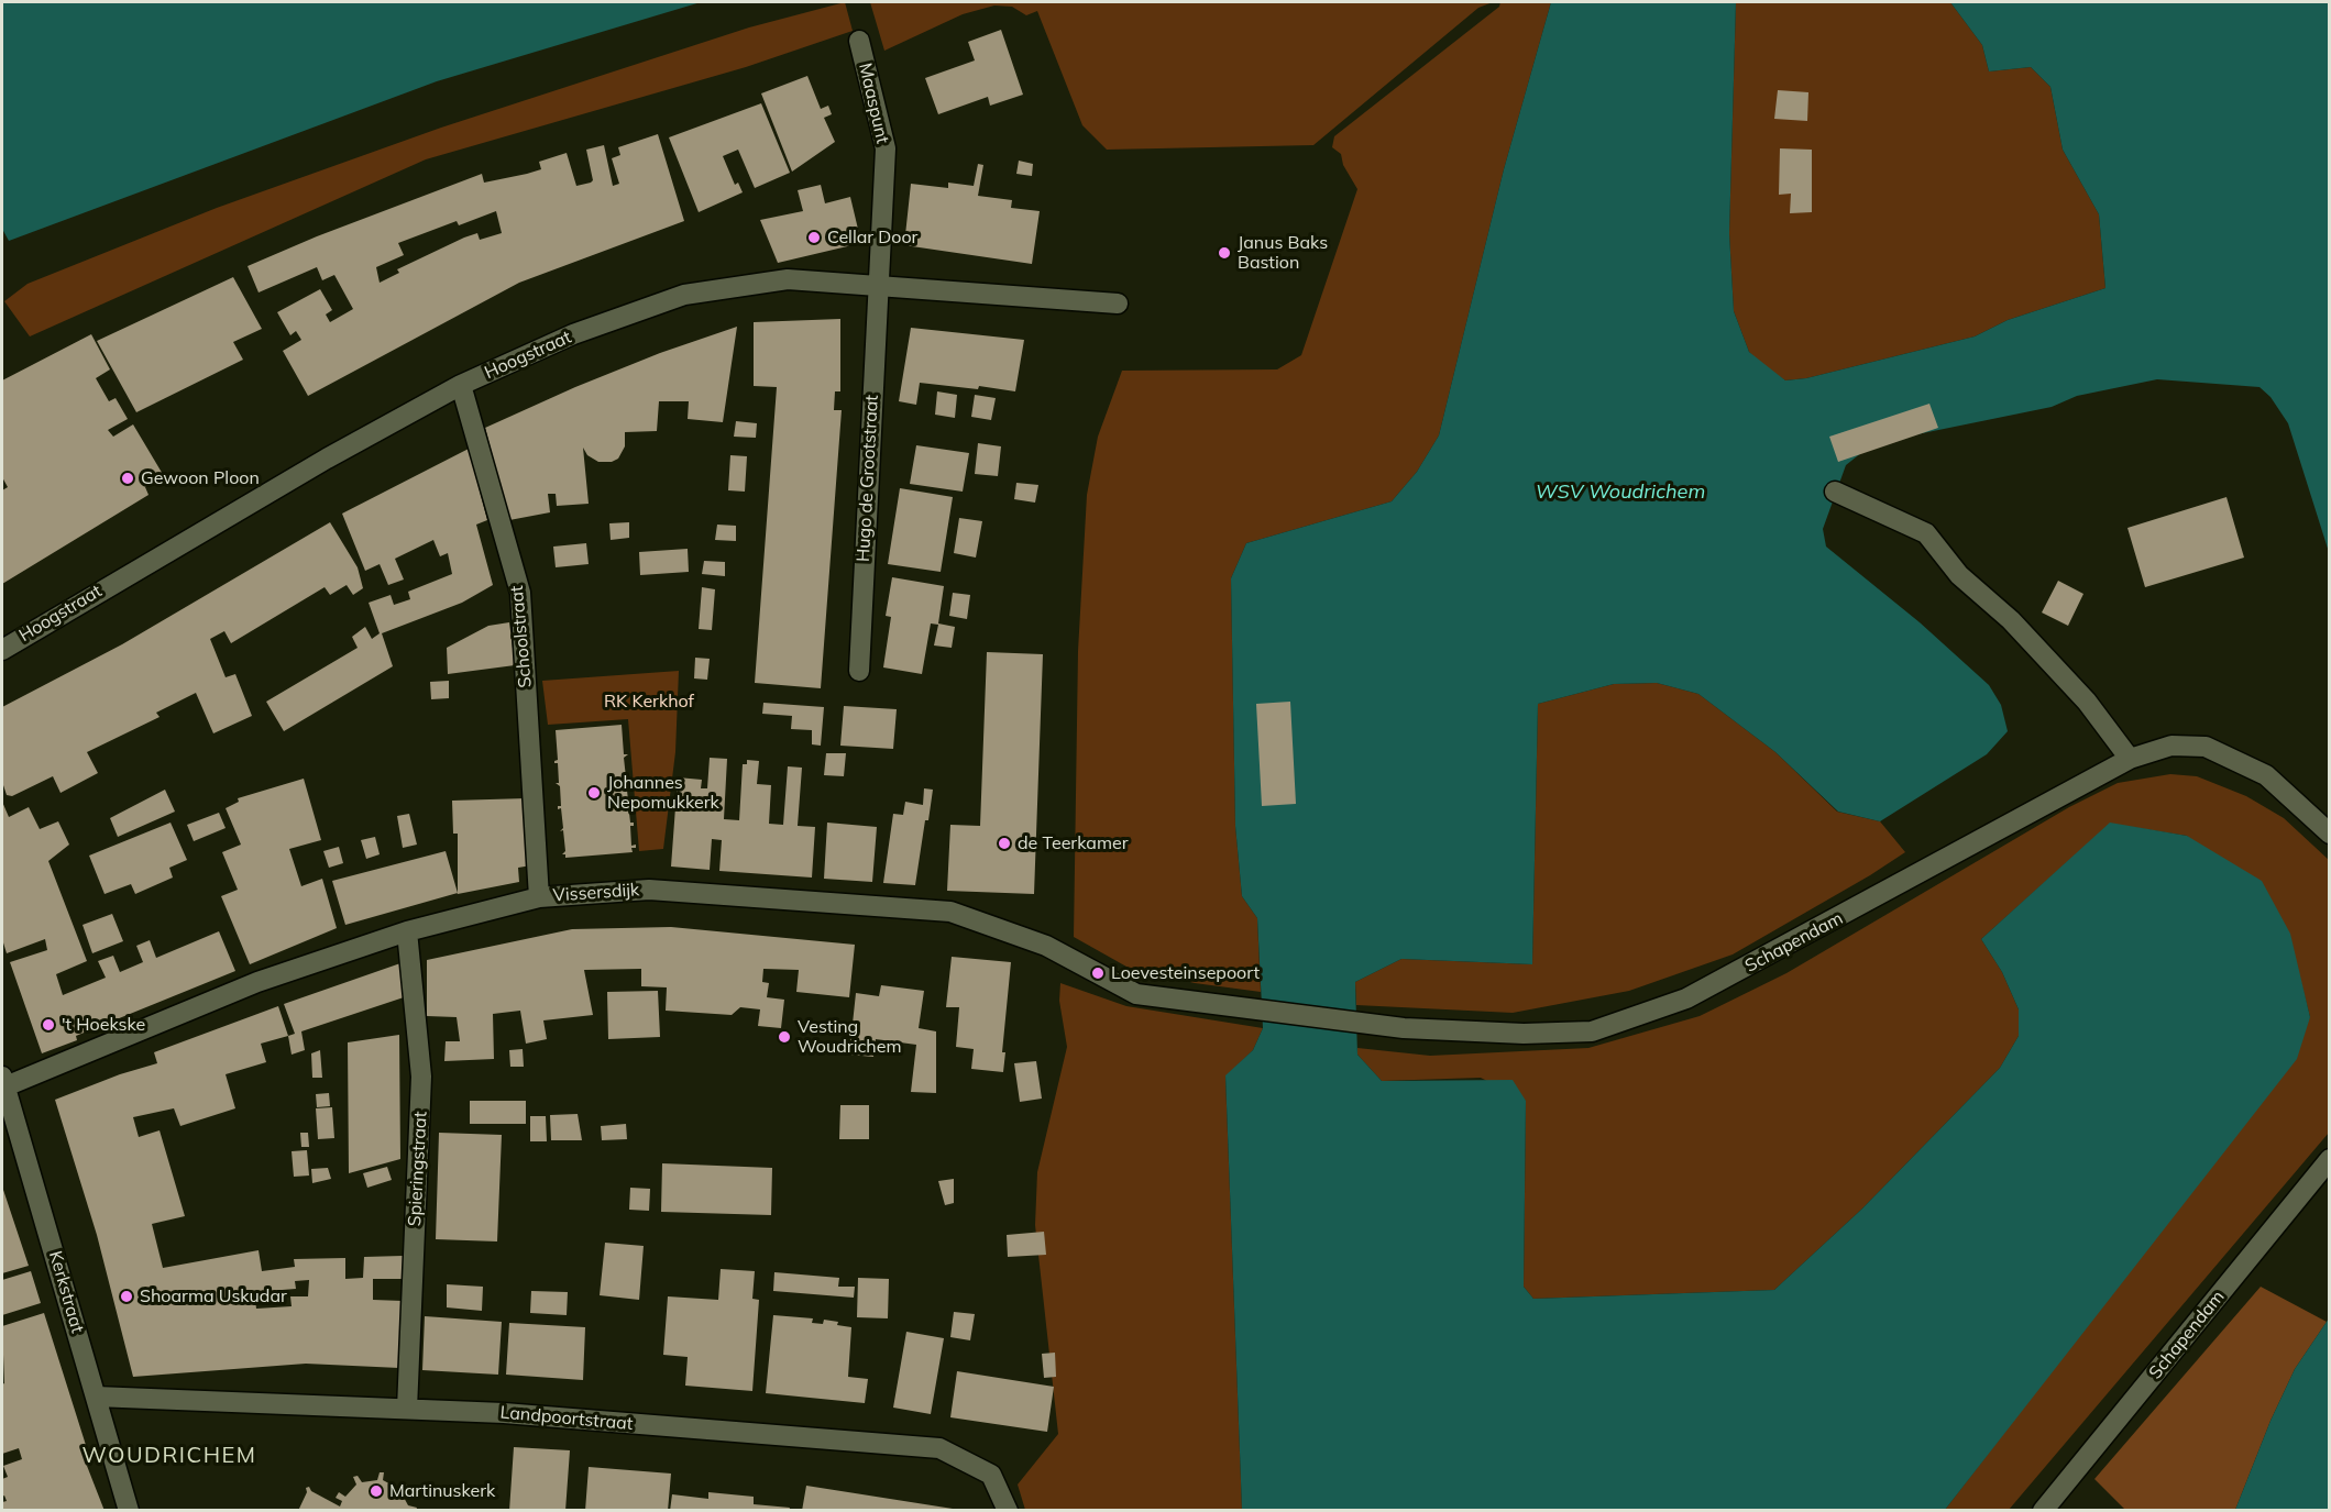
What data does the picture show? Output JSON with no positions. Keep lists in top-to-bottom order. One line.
{"streets":{"street":["Maaspunt","Hoogstraat","Hugo de Grootstraat","Schoolstraat","Vissersdijk","Schapendam","Spieringstraat","Kerkstraat","Landpoortstraat"]},"crossings":[["Maaspunt","Hoogstraat"],["Maaspunt","Hugo de Grootstraat"],["Hoogstraat","Hugo de Grootstraat"],["Hoogstraat","Schoolstraat"],["Schoolstraat","Vissersdijk"],["Vissersdijk","Schapendam"],["Vissersdijk","Spieringstraat"],["Vissersdijk","Kerkstraat"],["Spieringstraat","Landpoortstraat"],["Kerkstraat","Landpoortstraat"]],"districts":["WOUDRICHEM"],"water":["WSV Woudrichem"],"parks":["RK Kerkhof"],"places":["Cellar Door","Janus Baks Bastion","Gewoon Ploon","Johannes Nepomukkerk","de Teerkamer","Loevesteinsepoort","'t Hoekske","Vesting Woudrichem","Shoarma Uskudar","Martinuskerk"]}
